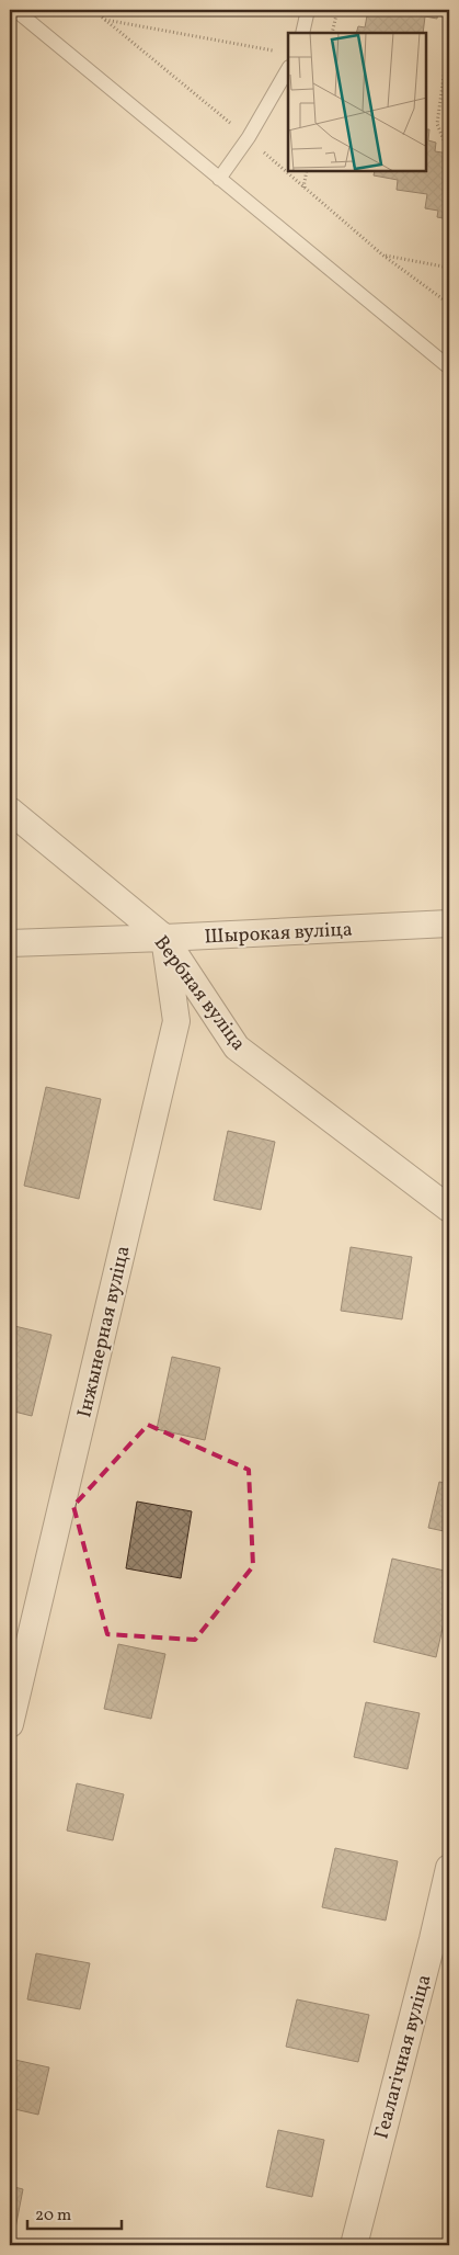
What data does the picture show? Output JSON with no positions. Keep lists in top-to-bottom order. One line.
{"streets":{"street":["Шырокая вуліца","Вербная вуліца","Інжынерная вуліца","Геалагічная вуліца"]},"crossings":[["Шырокая вуліца","Вербная вуліца"],["Шырокая вуліца","Інжынерная вуліца"],["Вербная вуліца","Інжынерная вуліца"]],"scale_bar":"20 m"}
